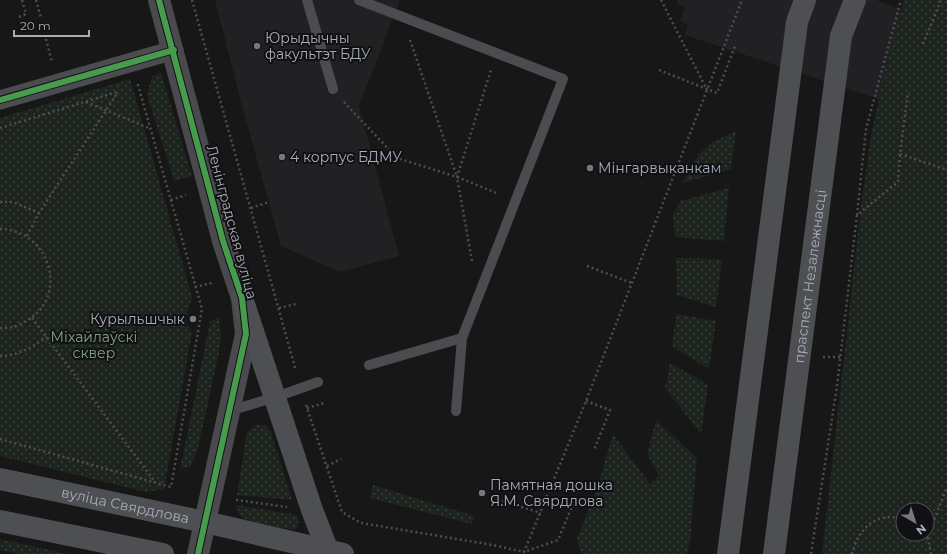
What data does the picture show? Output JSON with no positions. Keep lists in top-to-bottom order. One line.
{"streets":{"main road":["праспект Незалежнасці","вуліца Свярдлова"],"street":["Ленінградская вуліца"]},"crossings":[["Ленінградская вуліца","вуліца Свярдлова"]],"parks":["Міхайлаўскі сквер"],"places":["Юрыдычны факультэт БДУ","4 корпус БДМУ","Мінгарвыканкам","Курыльшчык","Памятная дошка Я.М. Свярдлова"],"scale_bar":"20 m","north":"bottom right"}
